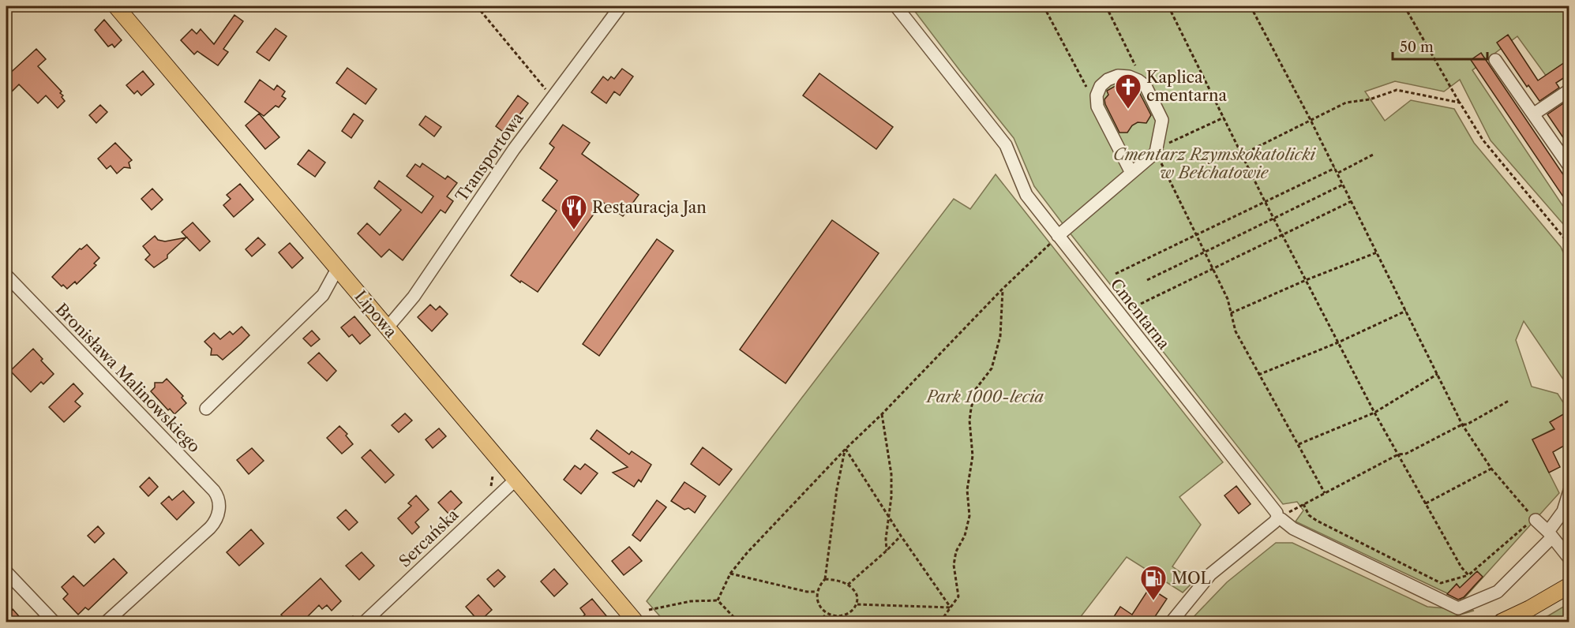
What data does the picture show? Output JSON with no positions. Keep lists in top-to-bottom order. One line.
{"streets":{"main road":["Lipowa"],"street":["Transportowa","Cmentarna","Bronisława Malinowskiego","Sercańska"]},"crossings":[["Transportowa","Lipowa"],["Lipowa","Sercańska"]],"parks":["Cmentarz Rzymskokatolicki w Bełchatowie","Park 1000-lecia"],"places":{"church":["Kaplica cmentarna"],"restaurant":["Restauracja Jan"],"fuel station":["MOL"]},"scale_bar":"50 m"}
